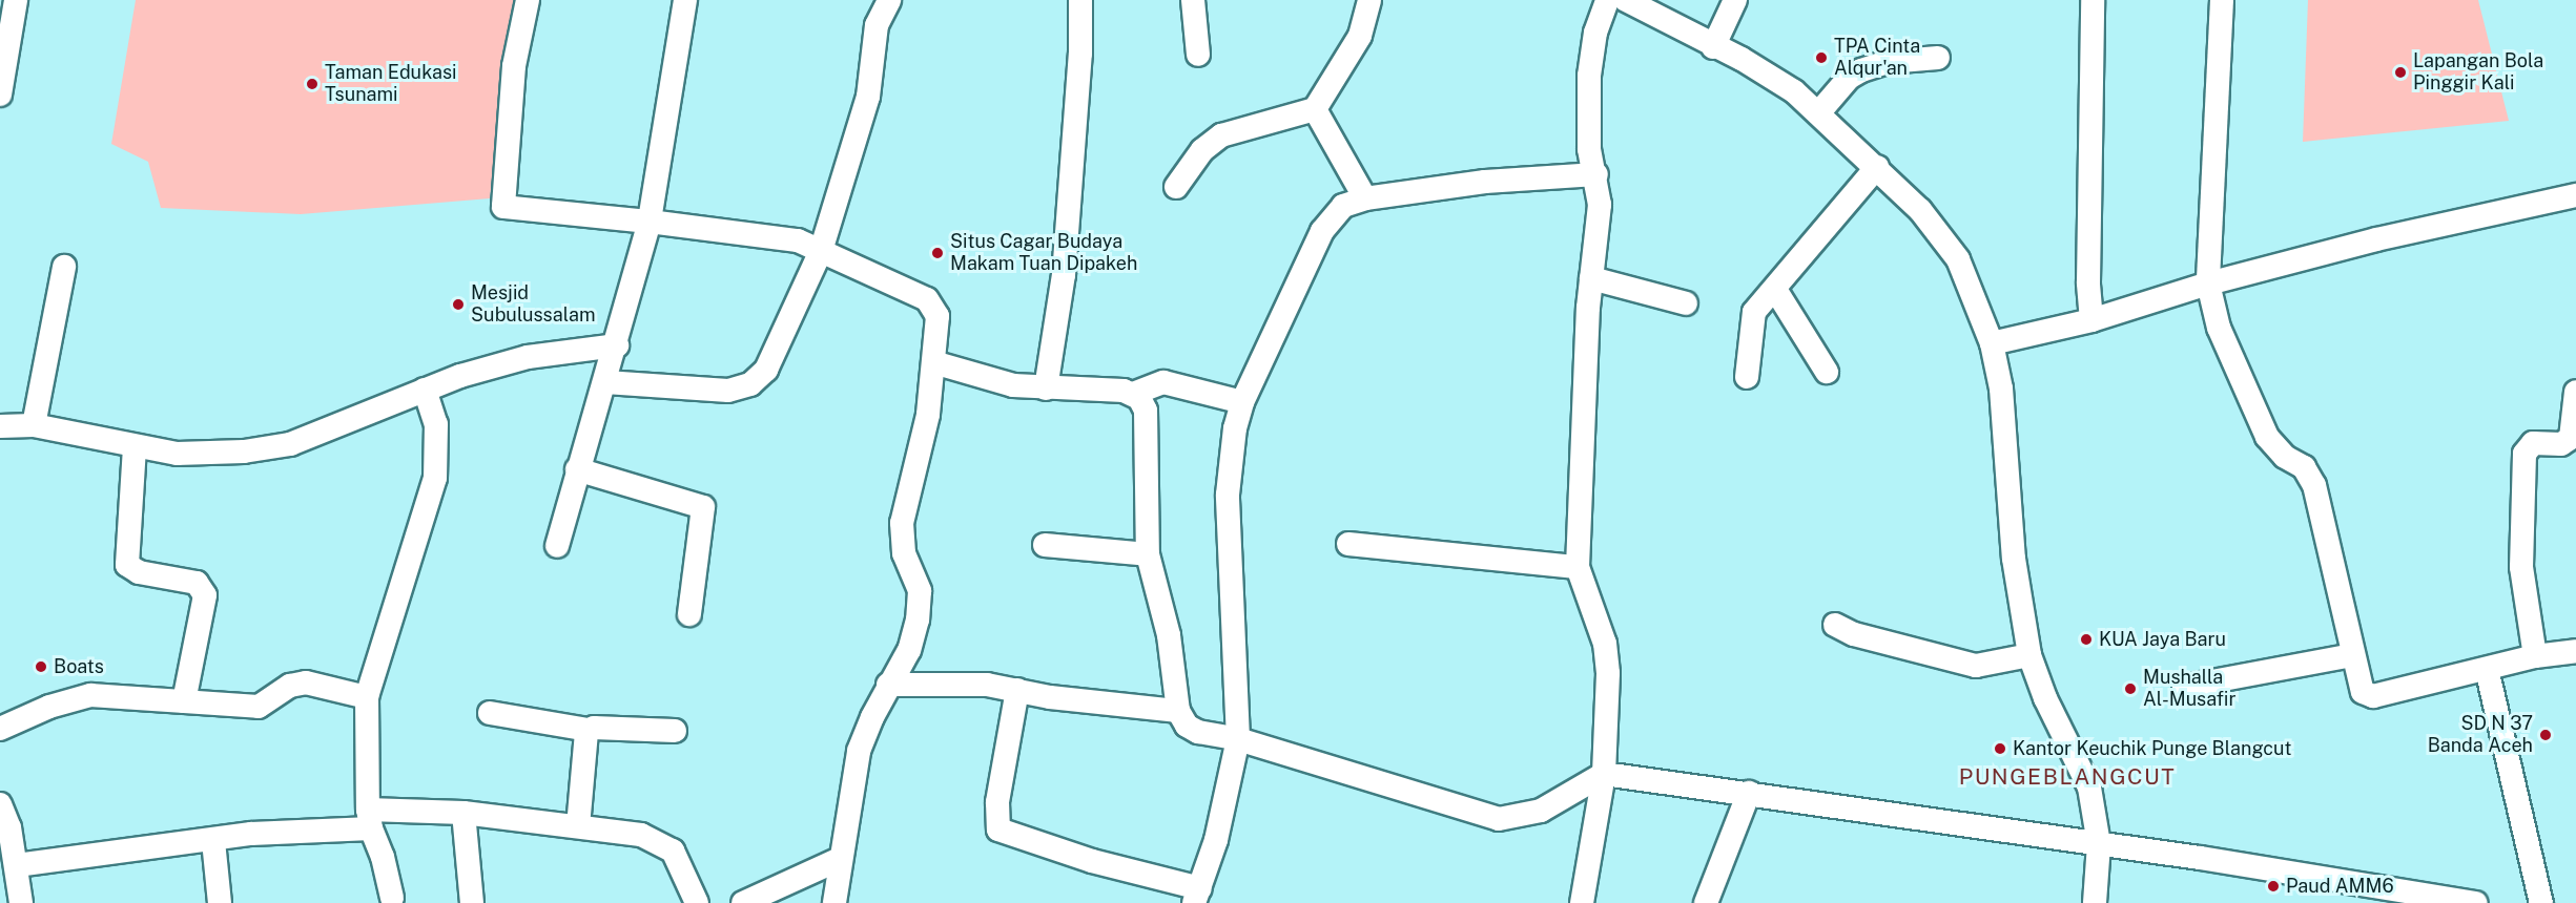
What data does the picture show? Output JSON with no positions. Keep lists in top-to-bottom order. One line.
{"districts":["PUNGEBLANGCUT"],"places":["TPA Cinta Alqur'an","Lapangan Bola Pinggir Kali","Taman Edukasi Tsunami","Situs Cagar Budaya Makam Tuan Dipakeh","Mesjid Subulussalam","KUA Jaya Baru","Boats","Mushalla Al-Musafir","SD N 37 Banda Aceh","Kantor Keuchik Punge Blangcut","Paud AMM6"]}
